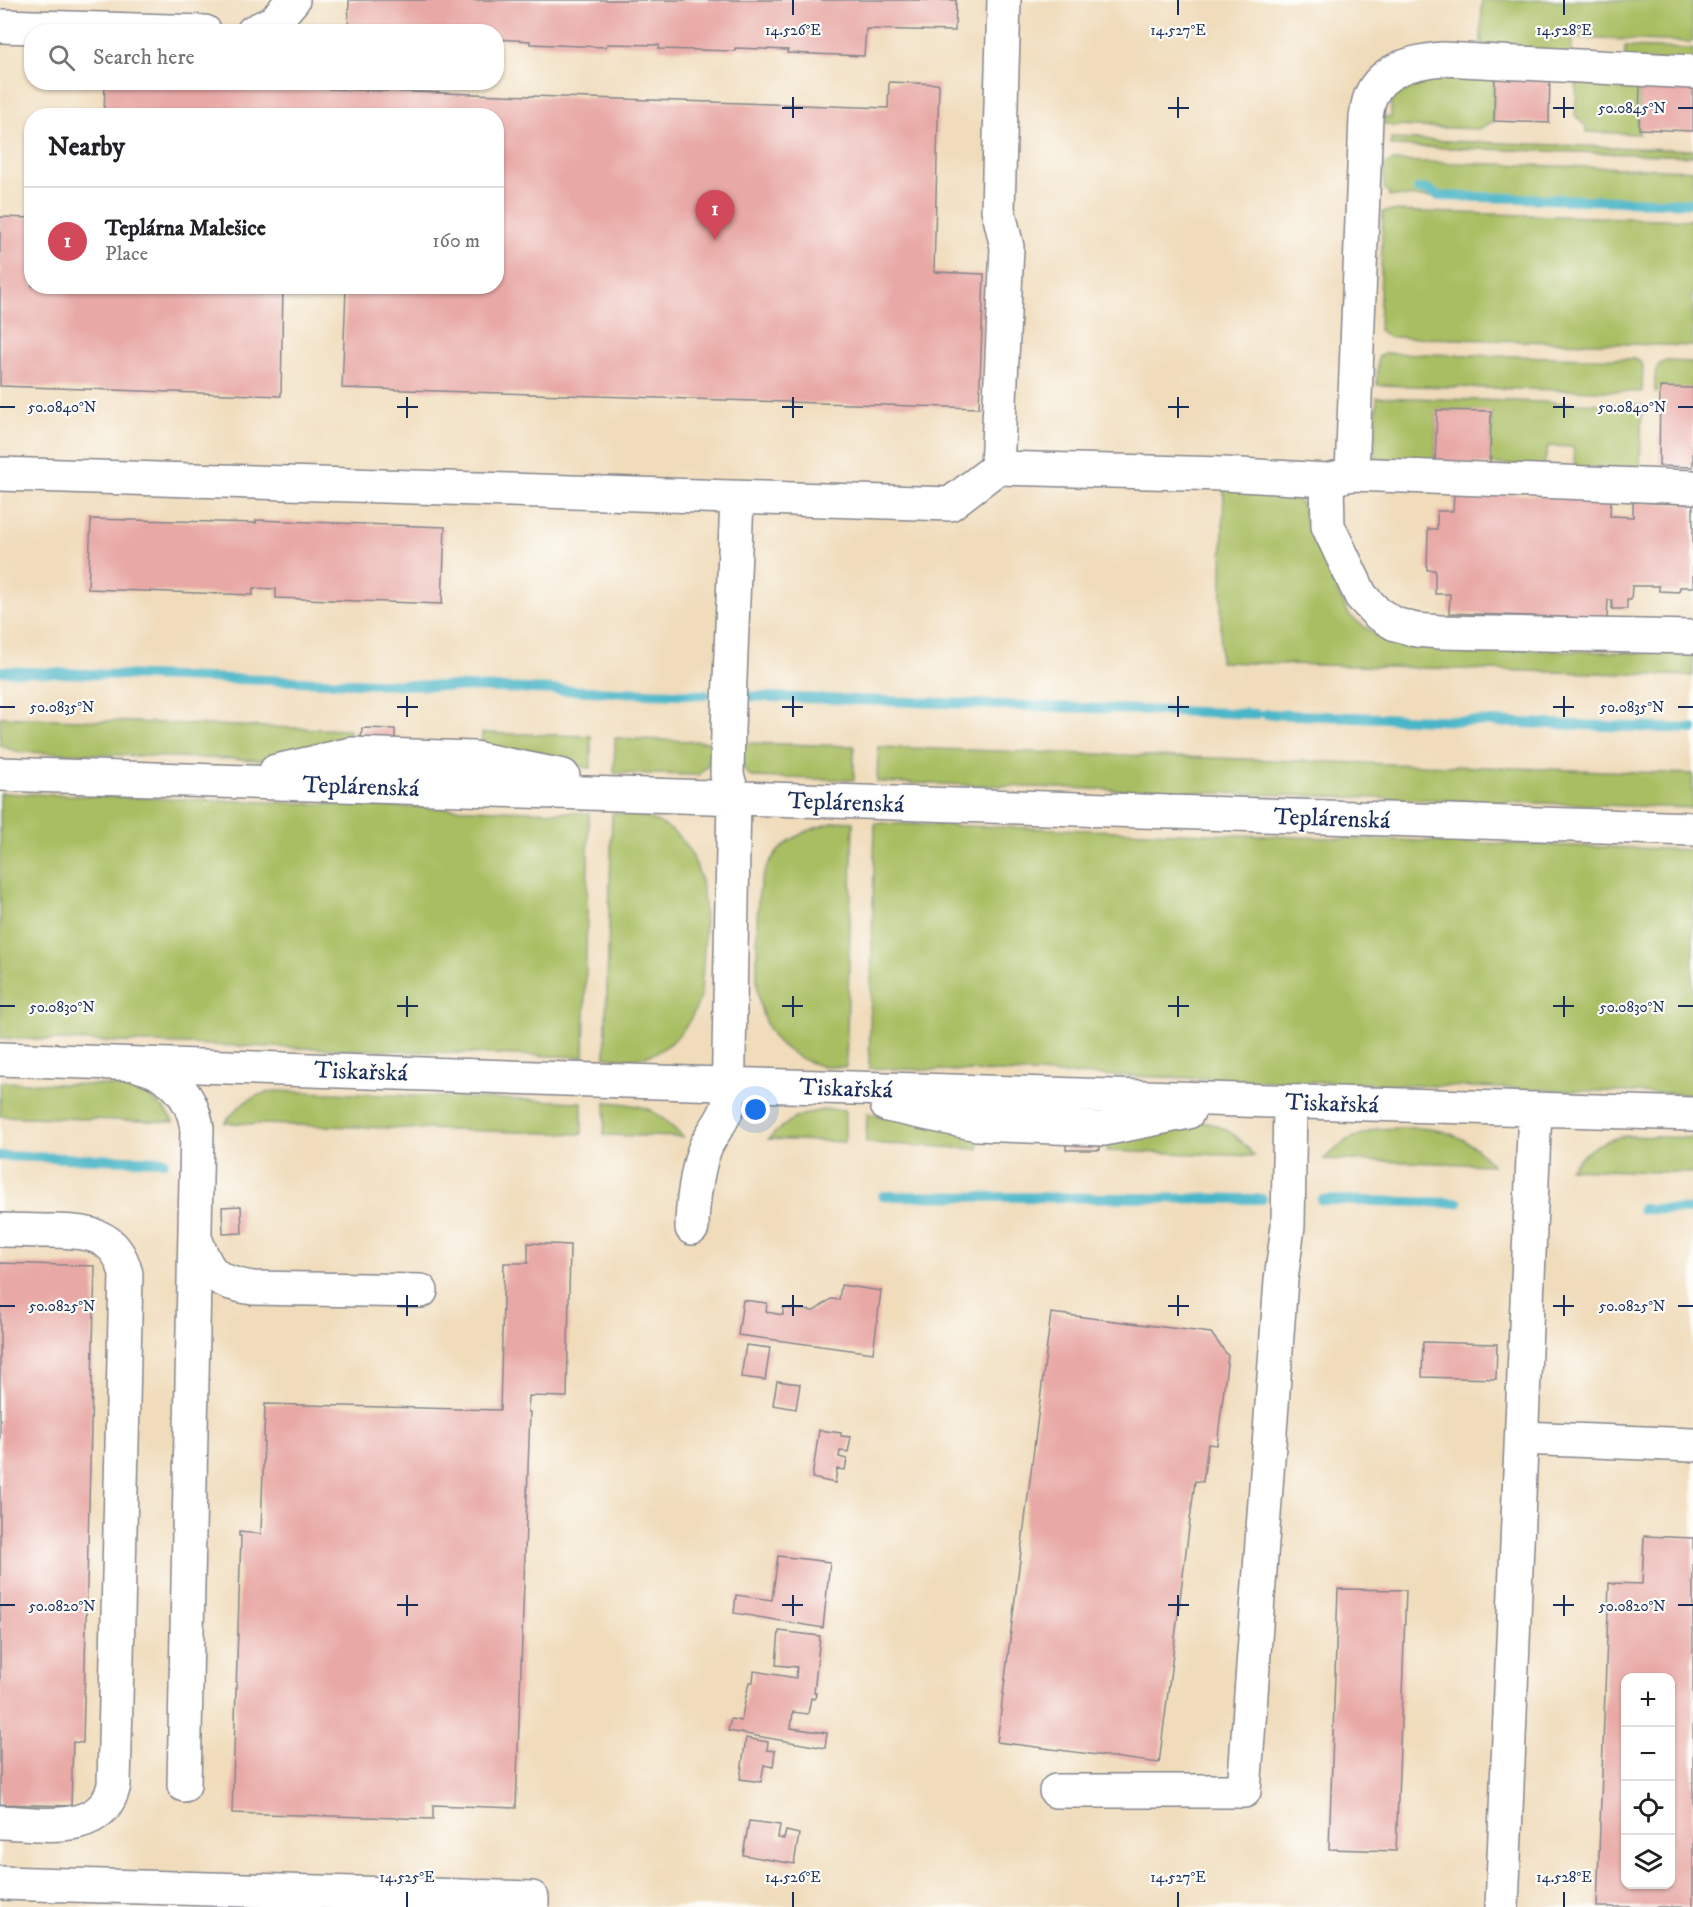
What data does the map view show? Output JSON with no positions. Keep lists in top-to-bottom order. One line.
{"streets":{"street":["Teplárenská","Tiskařská"]},"page":{"search":"Search here","heading":"Nearby","list":[{"mark":"1","name":"Teplárna Malešice","note":"Place","value":"160 m"}],"pins":"1","map_buttons":["+","−"]},"coordinates":["14.526°E","14.527°E","14.528°E","50.0845°N","50.0840°N","50.0835°N","50.0830°N","50.0825°N","50.0820°N","14.525°E"]}
